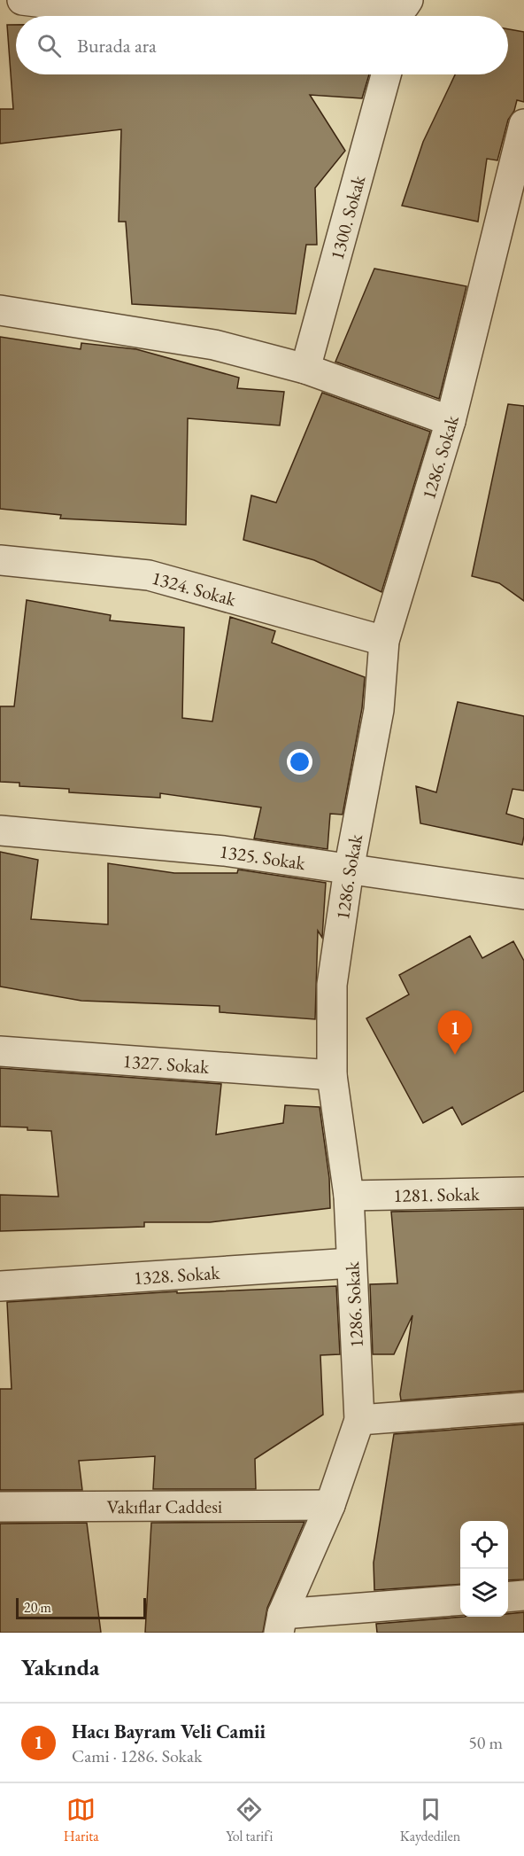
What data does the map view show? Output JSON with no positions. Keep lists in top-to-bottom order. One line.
{"streets":{"street":["1300. Sokak","1286. Sokak","1324. Sokak","1325. Sokak","1327. Sokak","1281. Sokak","1328. Sokak","Vakıflar Caddesi"]},"crossings":[["1286. Sokak","1324. Sokak"],["1286. Sokak","1325. Sokak"],["1286. Sokak","1327. Sokak"],["1286. Sokak","1281. Sokak"],["1286. Sokak","1328. Sokak"],["1286. Sokak","Vakıflar Caddesi"]],"scale_bar":"20 m","page":{"search":"Burada ara","pins":"1","scale":"20 m","heading":"Yakında","list":[{"mark":"1","name":"Hacı Bayram Veli Camii","note":"Cami · 1286. Sokak","value":"50 m"}],"nav":["Harita","Yol tarifi","Kaydedilen"]}}
